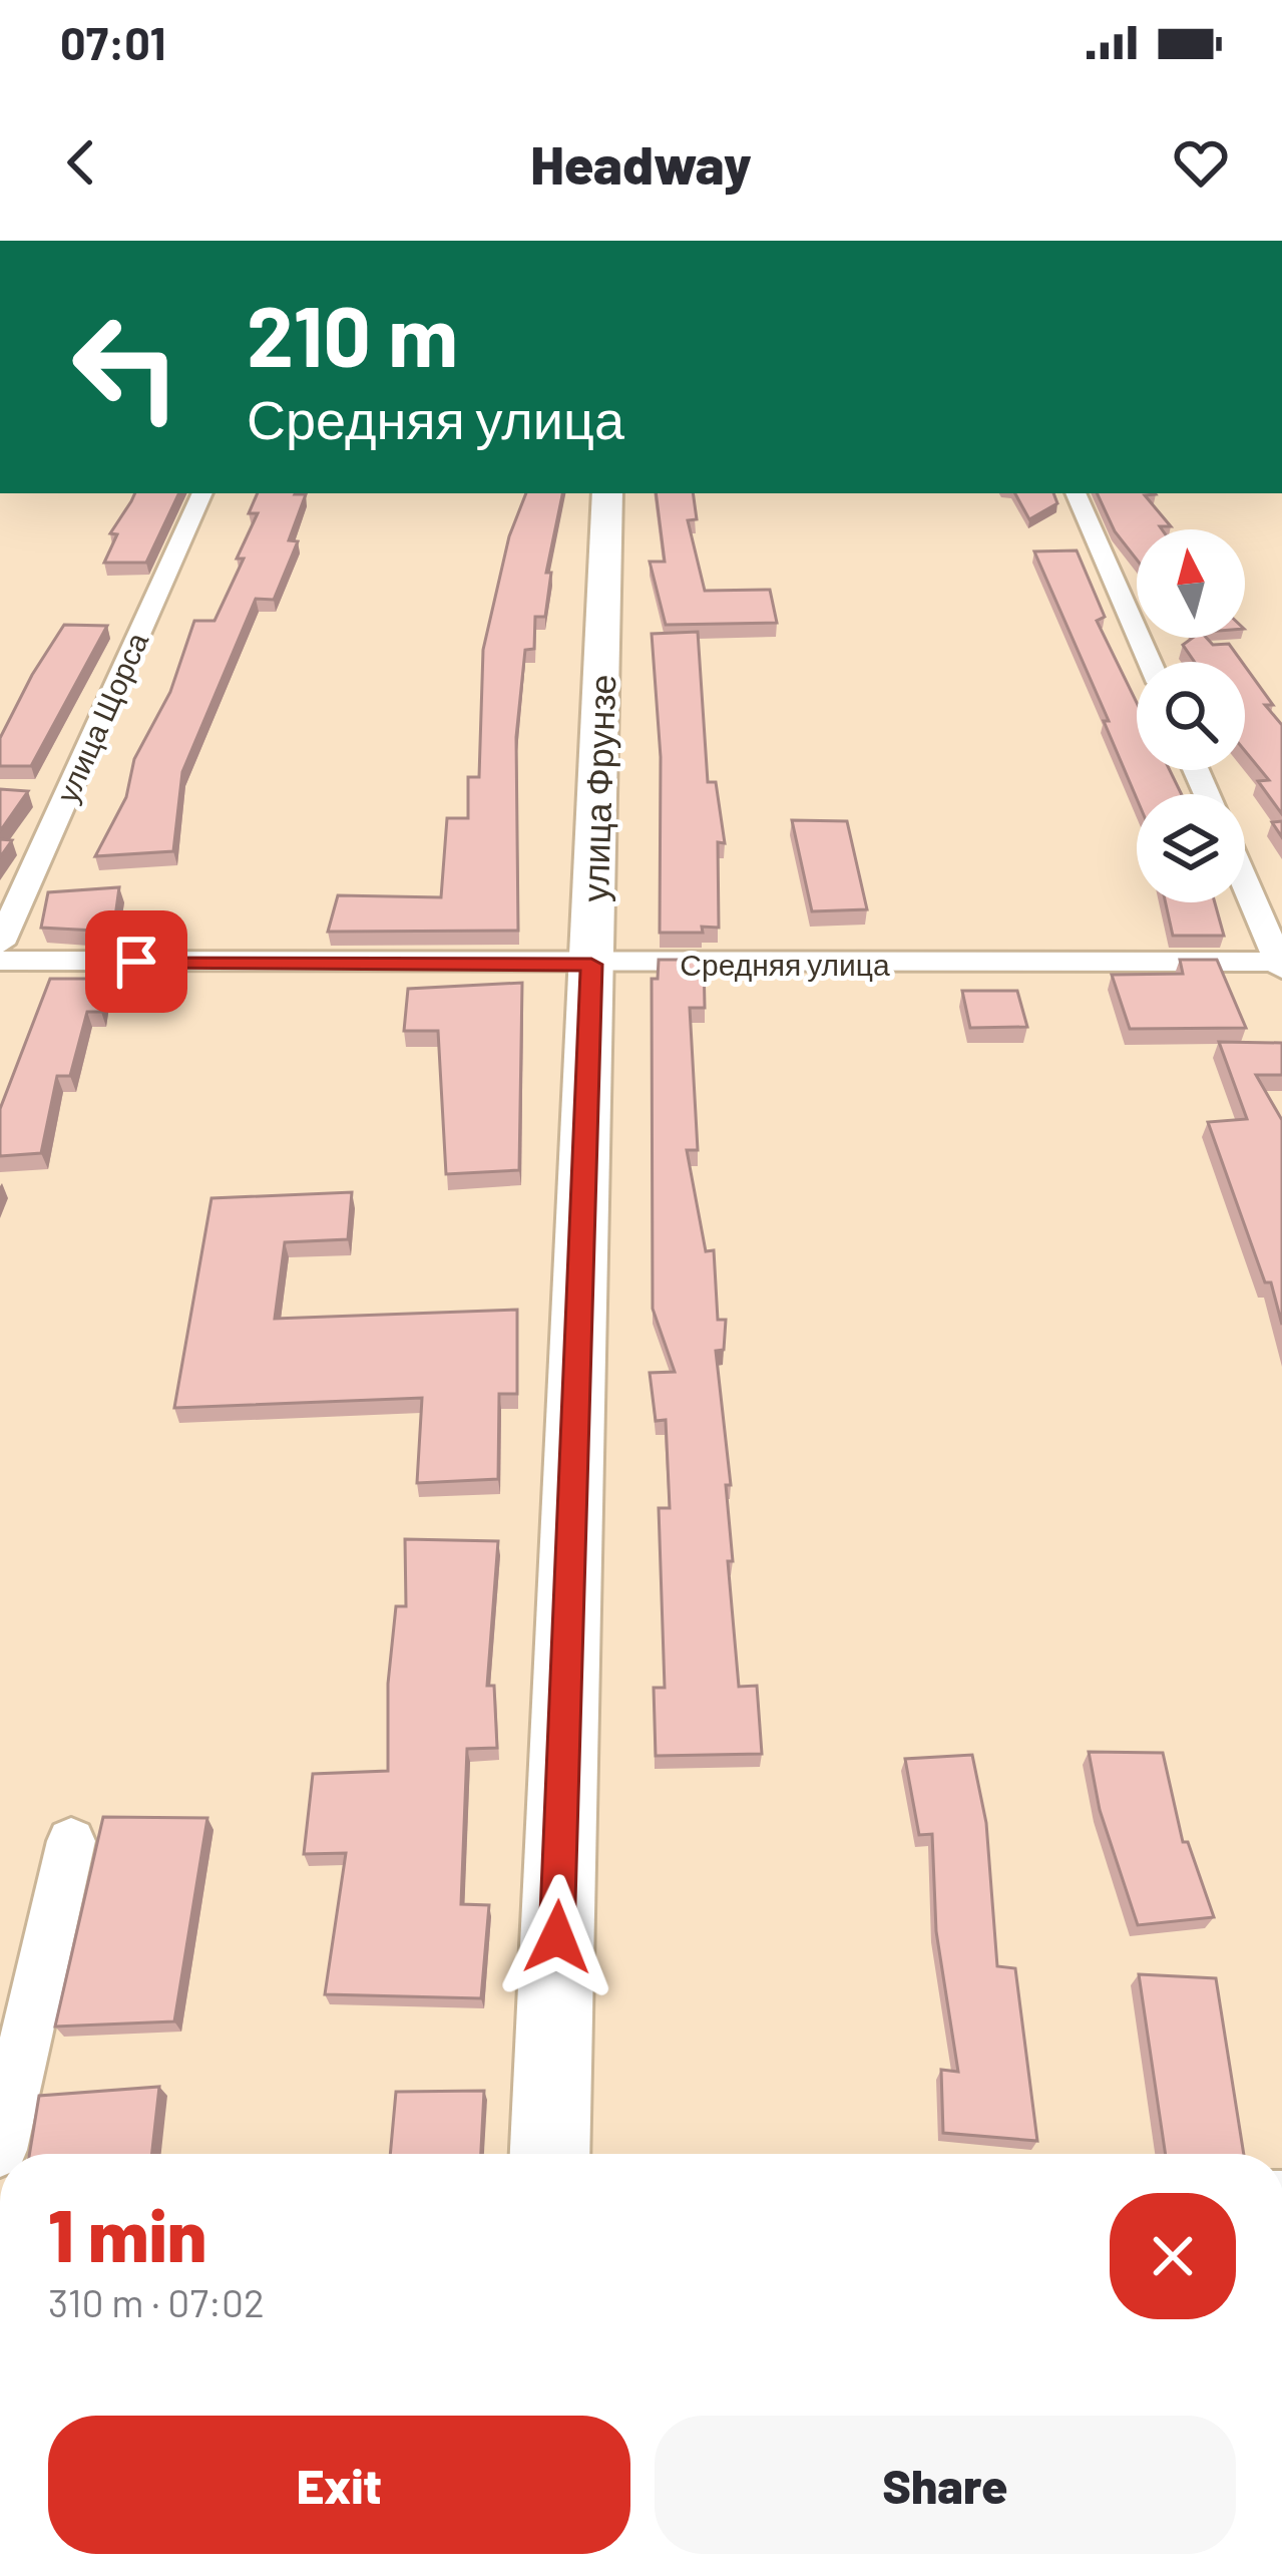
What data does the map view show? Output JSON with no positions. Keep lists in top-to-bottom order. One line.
{"streets":{"street":["улица Щорса","улица Фрунзе","Средняя улица"]},"crossings":[["улица Фрунзе","Средняя улица"]],"north":"top","page":{"status":"07:01","header":"Headway","turn":["210 m","Средняя улица"],"heading":["1 min","310 m · 07:02"],"buttons":["Exit","Share"]}}
